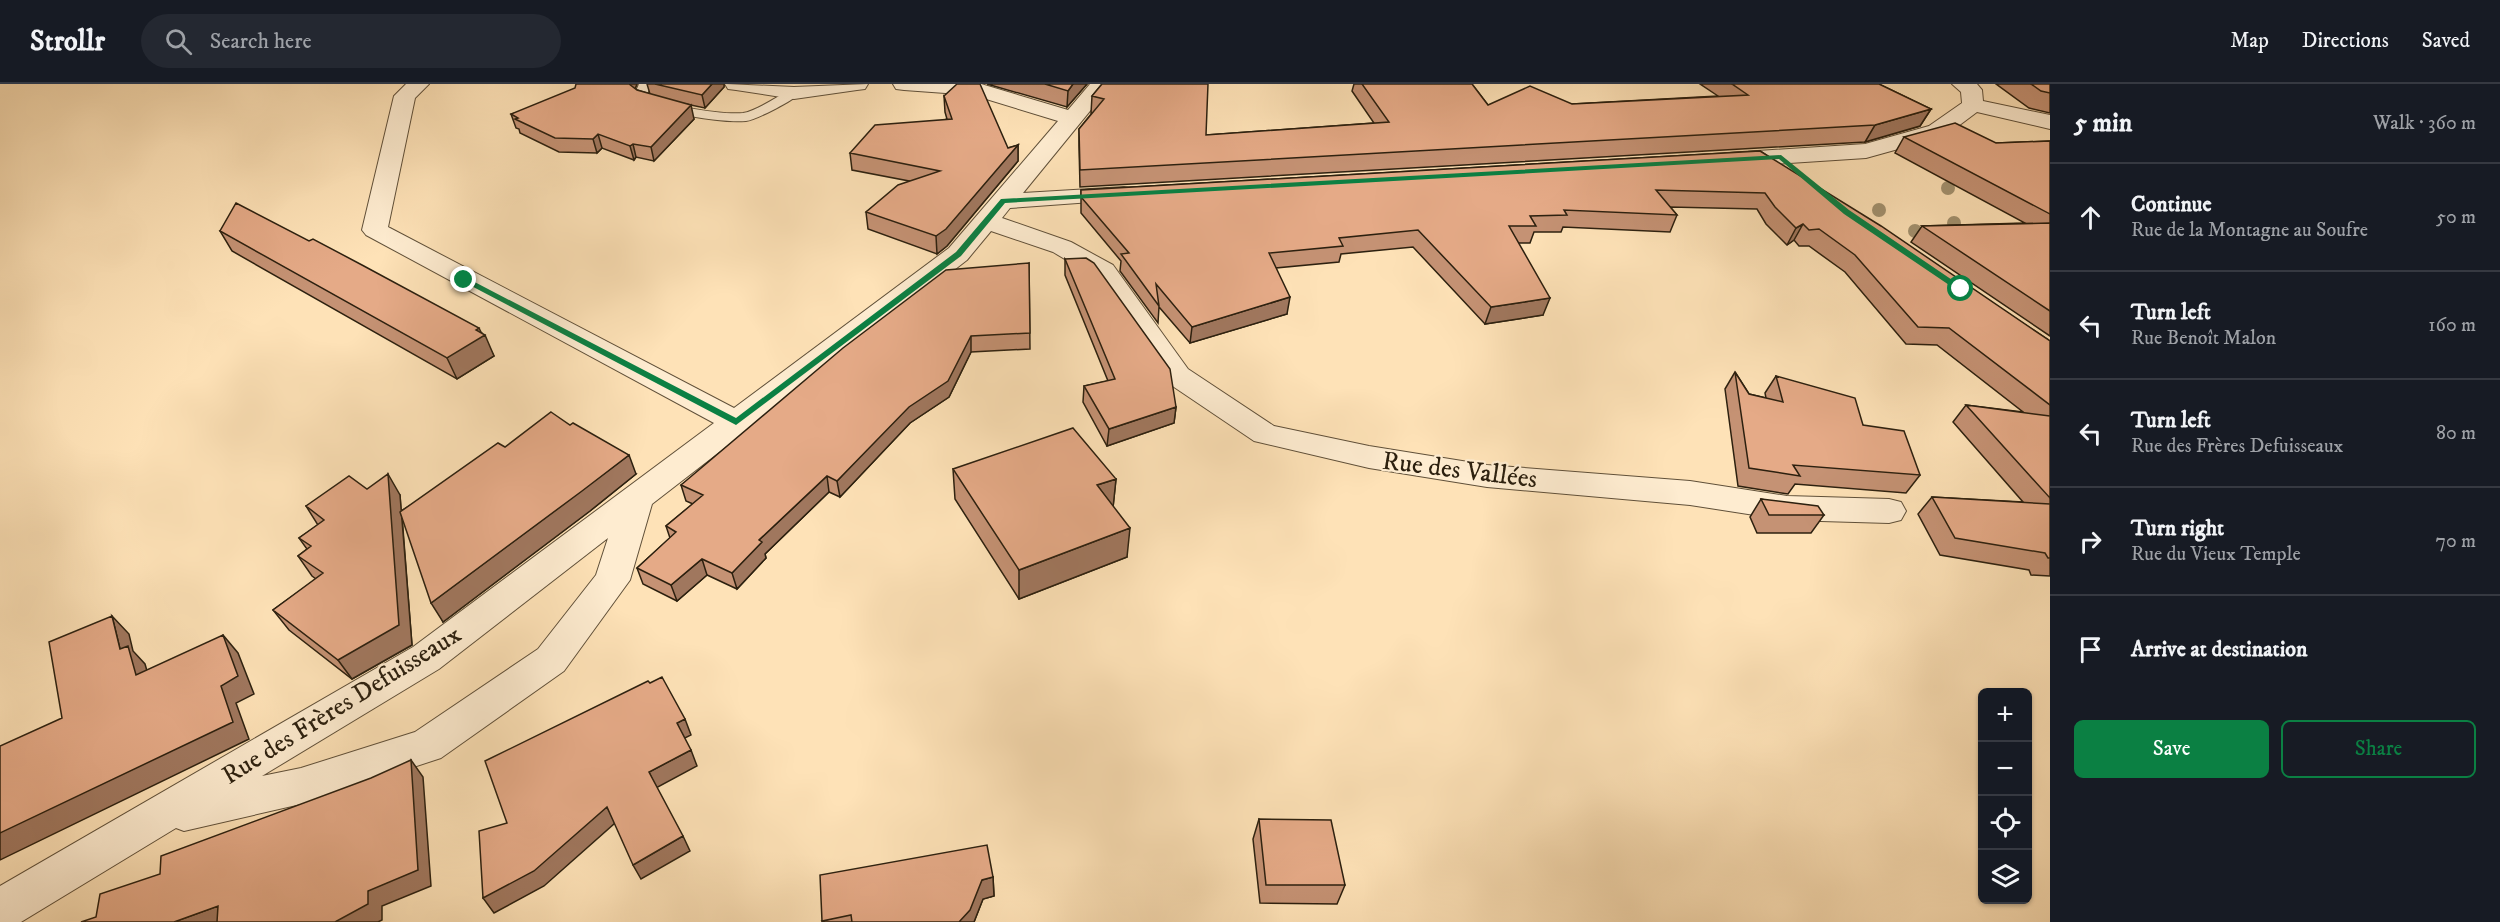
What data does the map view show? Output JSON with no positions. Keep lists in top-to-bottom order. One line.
{"streets":{"street":["Rue des Vallées","Rue des Frères Defuisseaux"]},"crossings":[["Rue des Vallées","Rue des Frères Defuisseaux"]],"page":{"header":"Strollr","search":"Search here","nav":["Map","Directions","Saved"],"heading":["5 min","Walk · 360 m"],"list":[["Continue","Rue de la Montagne au Soufre","50 m"],["Turn left","Rue Benoît Malon","160 m"],["Turn left","Rue des Frères Defuisseaux","80 m"],["Turn right","Rue du Vieux Temple","70 m"],"Arrive at destination"],"map_buttons":["+","−"],"buttons":["Save","Share"]}}
